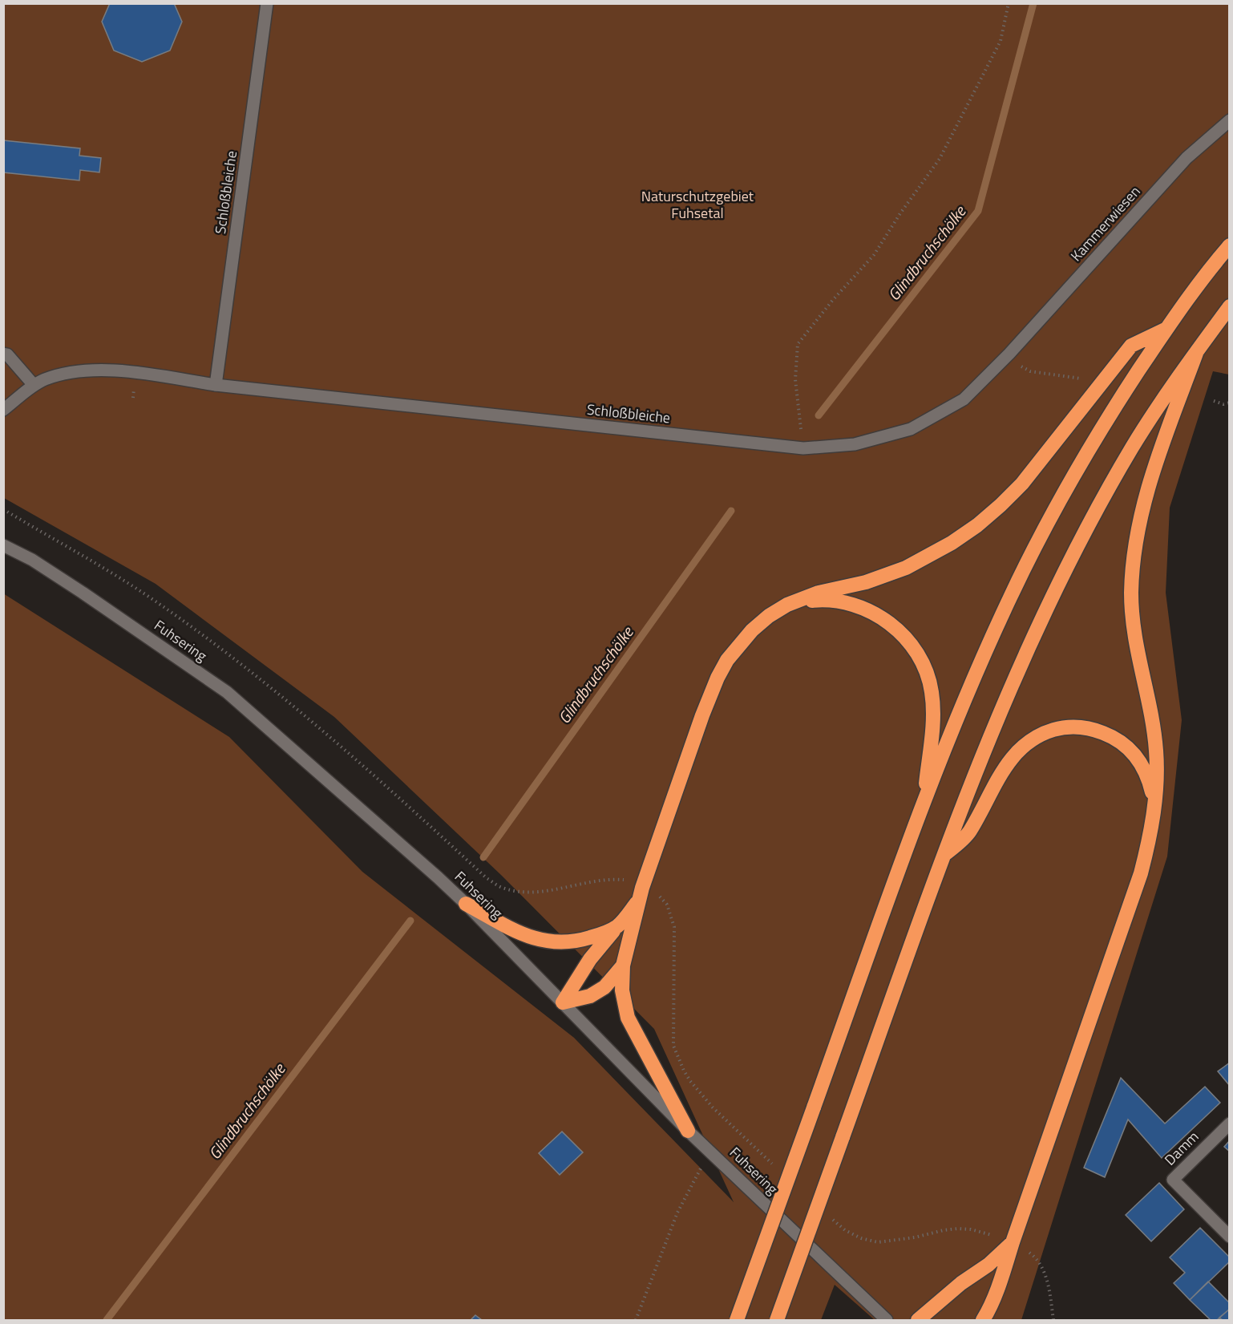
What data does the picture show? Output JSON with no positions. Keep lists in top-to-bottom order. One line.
{"streets":{"street":["Schloßbleiche","Kammerwiesen","Fuhsering","Damm"]},"crossings":[["Schloßbleiche","Kammerwiesen"]],"water":["Glindbruchschölke"],"parks":["Naturschutzgebiet Fuhsetal"]}
